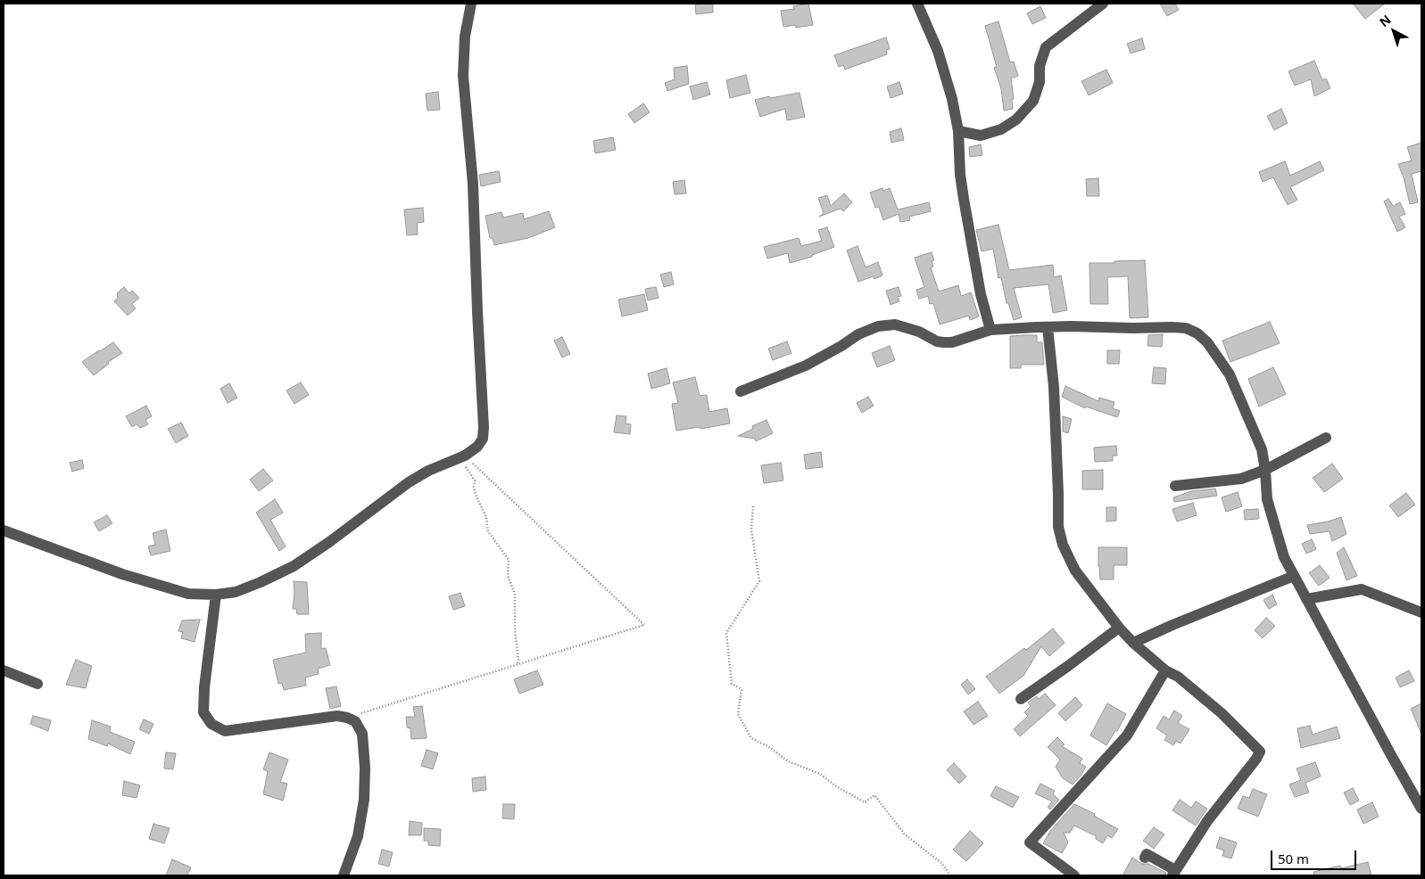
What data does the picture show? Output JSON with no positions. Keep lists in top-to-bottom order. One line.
{"scale_bar":"50 m","north":"top left"}
